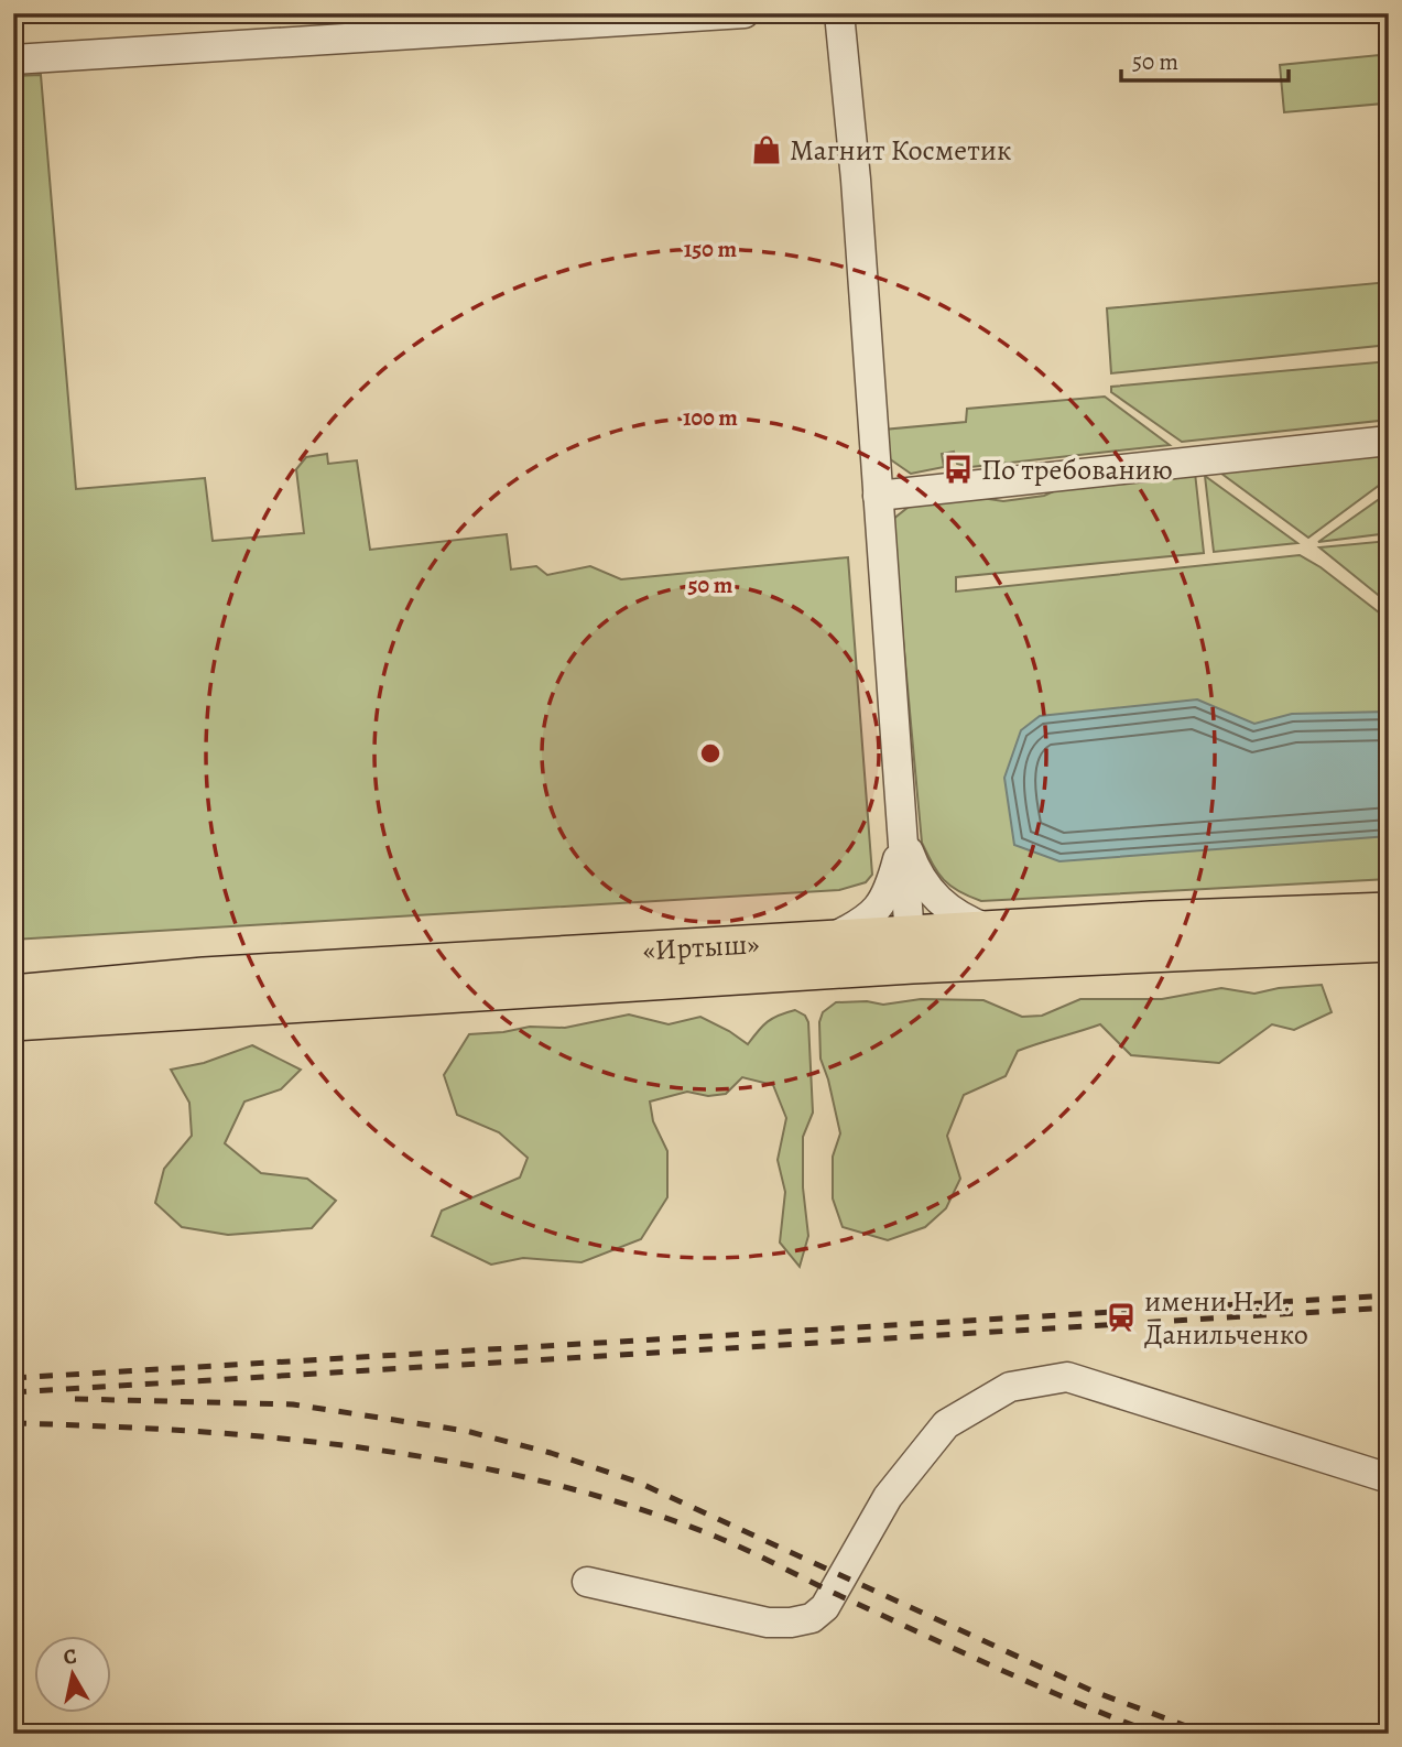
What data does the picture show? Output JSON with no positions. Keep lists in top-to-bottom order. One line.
{"streets":{"main road":["«Иртыш»"]},"places":{"shop":["Магнит Косметик"],"bus stop":["По требованию"],"station":["имени Н.И. Данильченко"]},"scale_bar":"50 m","north":"top","rings":["150 m","100 m","50 m"]}
